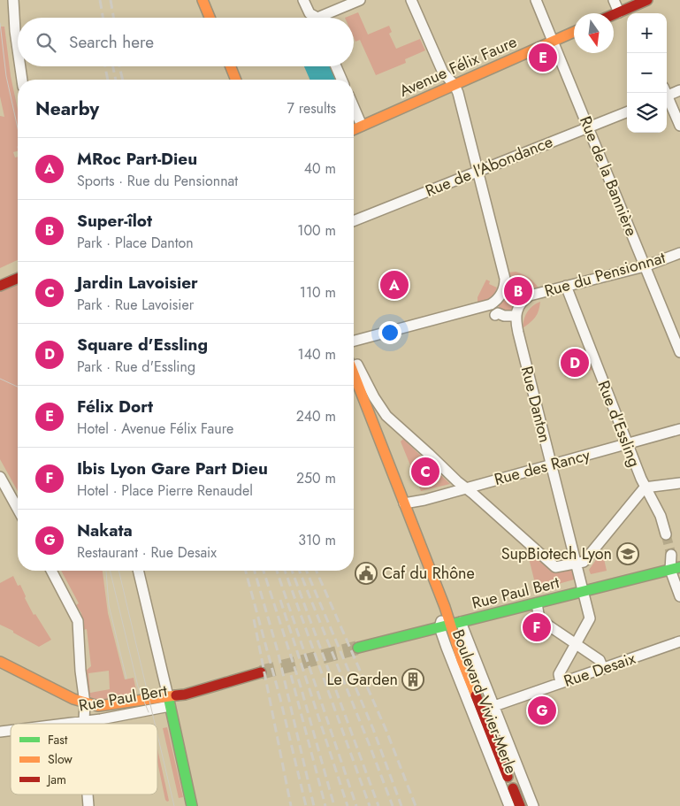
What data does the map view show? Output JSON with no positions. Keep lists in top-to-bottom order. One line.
{"streets":{"main road":["Avenue Félix Faure","Rue Paul Bert","Boulevard Vivier-Merle"],"street":["Rue de l'Abondance","Rue de la Bannière","Rue du Pensionnat","Rue Danton","Rue d'Essling","Rue des Rancy","Rue Desaix"]},"crossings":[["Avenue Félix Faure","Rue de la Bannière"],["Rue de l'Abondance","Rue de la Bannière"],["Rue de la Bannière","Rue du Pensionnat"],["Rue du Pensionnat","Rue Danton"],["Rue du Pensionnat","Rue d'Essling"],["Rue Danton","Rue des Rancy"],["Rue Danton","Rue Paul Bert"],["Rue Danton","Rue Desaix"],["Rue d'Essling","Rue des Rancy"],["Rue des Rancy","Boulevard Vivier-Merle"],["Rue Paul Bert","Boulevard Vivier-Merle"],["Rue Desaix","Boulevard Vivier-Merle"]],"places":{"school or university":["SupBiotech Lyon"],"public building":["Caf du Rhône"],"building":["Le Garden"]},"legend":["Fast","Slow","Jam"],"north":"bottom","page":{"map_buttons":["+","−"],"search":"Search here","pins":["E","A","B","D","C","F","G"],"heading":["Nearby","7 results"],"list":[{"mark":"A","name":"MRoc Part-Dieu","note":"Sports · Rue du Pensionnat","value":"40 m"},{"mark":"B","name":"Super-îlot","note":"Park · Place Danton","value":"100 m"},{"mark":"C","name":"Jardin Lavoisier","note":"Park · Rue Lavoisier","value":"110 m"},{"mark":"D","name":"Square d'Essling","note":"Park · Rue d'Essling","value":"140 m"},{"mark":"E","name":"Félix Dort","note":"Hotel · Avenue Félix Faure","value":"240 m"},{"mark":"F","name":"Ibis Lyon Gare Part Dieu","note":"Hotel · Place Pierre Renaudel","value":"250 m"},{"mark":"G","name":"Nakata","note":"Restaurant · Rue Desaix","value":"310 m"}]}}
